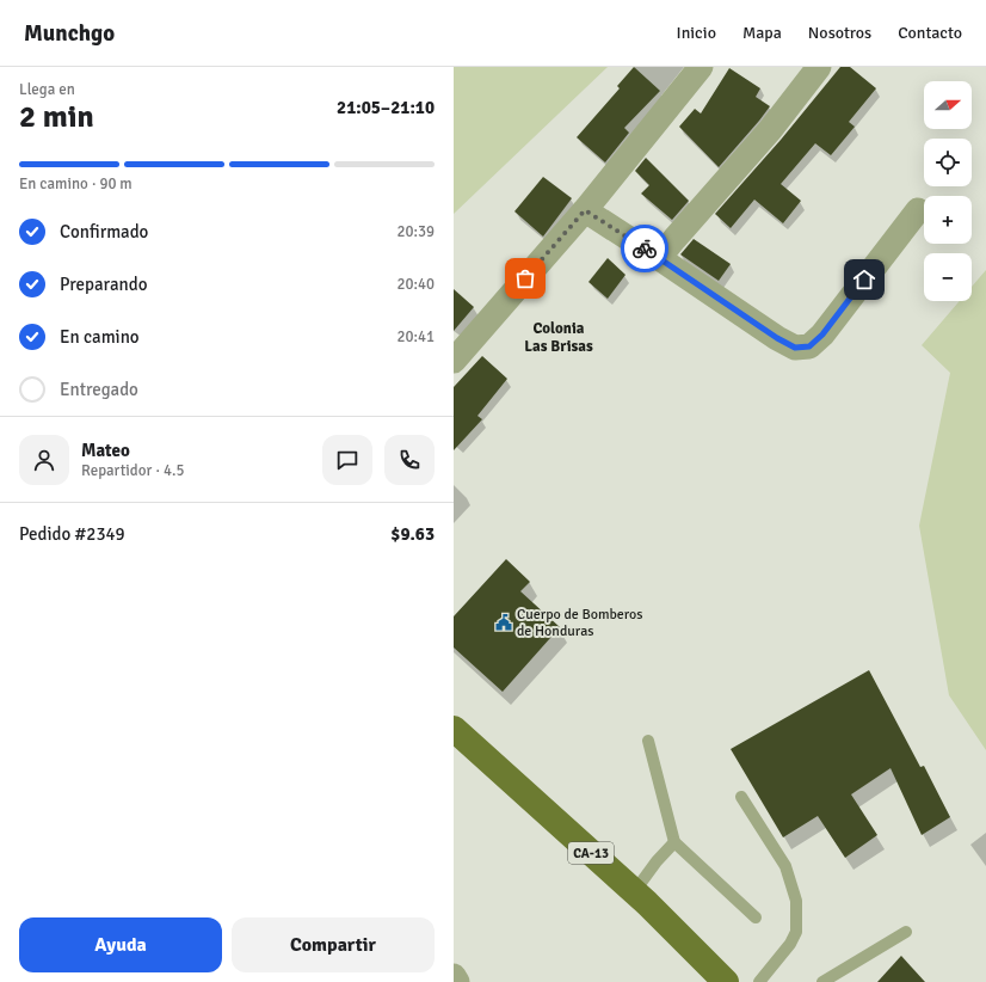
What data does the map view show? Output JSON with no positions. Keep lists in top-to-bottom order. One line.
{"streets":{"main road":["CA-13"]},"districts":["Colonia Las Brisas"],"places":{"public building":["Cuerpo de Bomberos de Honduras"]},"north":"right","page":{"header":"Munchgo","nav":["Inicio","Mapa","Nosotros","Contacto"],"heading":["2 min","Llega en","21:05–21:10"],"panel":["Mateo","Repartidor · 4.5","Pedido #2349","$9.63"],"map_buttons":["+","−"],"bar":"En camino · 90 m","list":[["Confirmado","20:39"],["Preparando","20:40"],["En camino","20:41"],"Entregado"],"buttons":["Ayuda","Compartir"]}}
